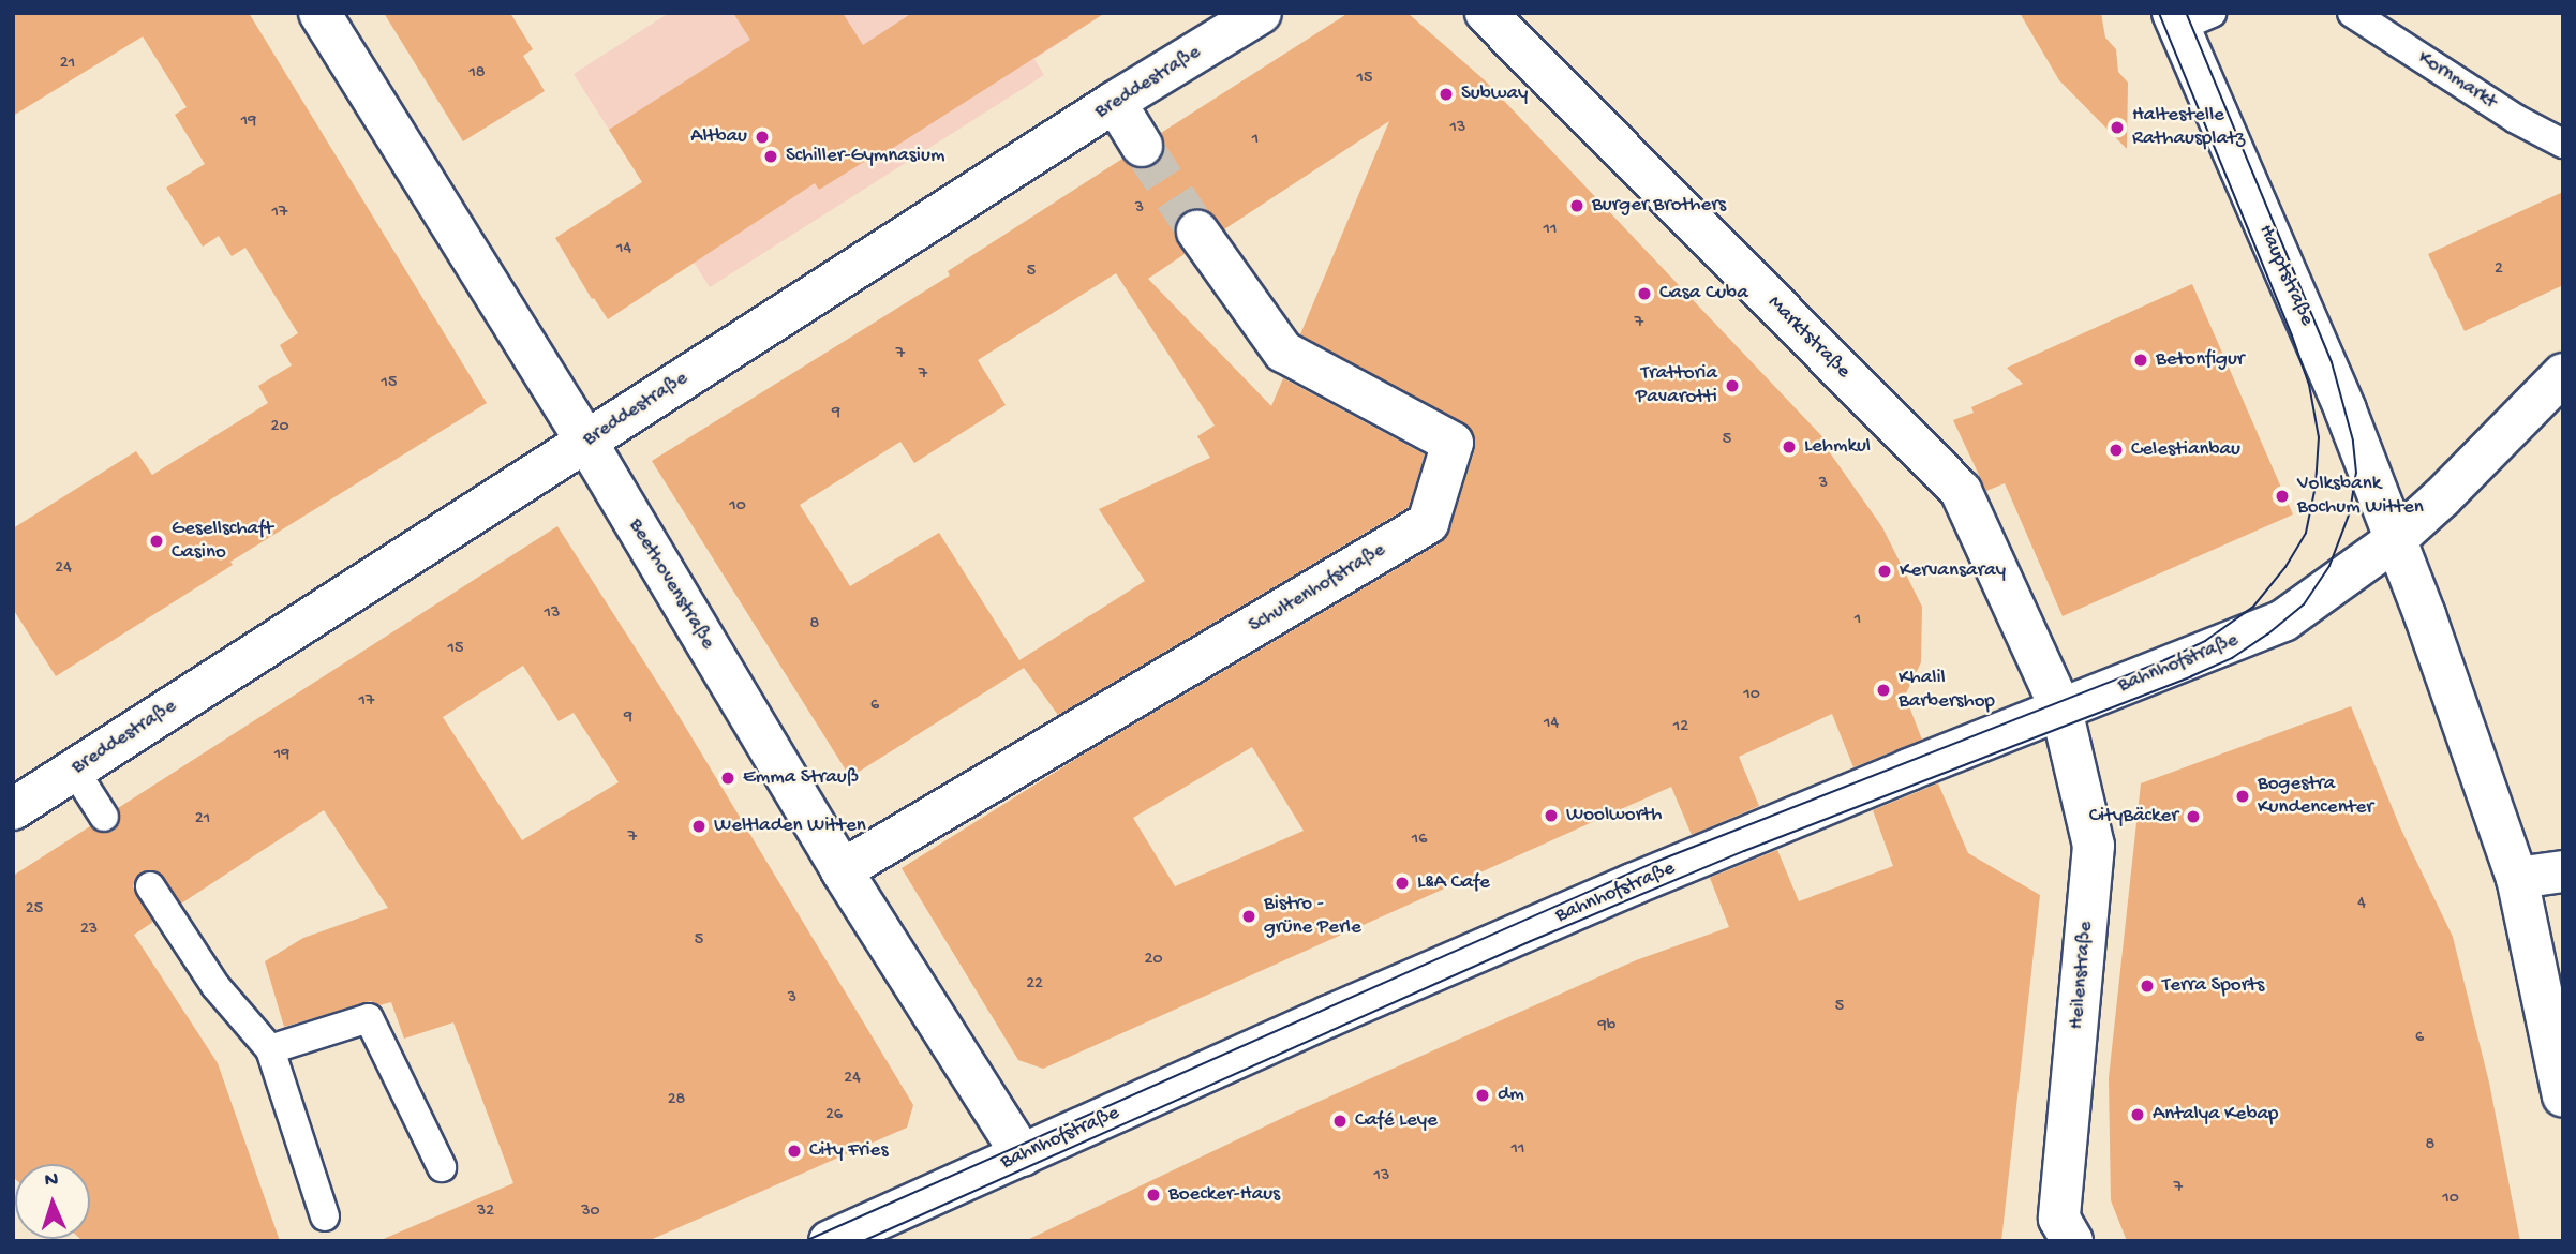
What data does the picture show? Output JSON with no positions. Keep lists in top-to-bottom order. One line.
{"streets":{"street":["Breddestraße","Hauptstraße","Marktstraße","Beethovenstraße","Schultenhofstraße","Bahnhofstraße","Heilenstraße"],"lane":["Kornmarkt"]},"crossings":[["Breddestraße","Beethovenstraße"],["Hauptstraße","Bahnhofstraße"],["Marktstraße","Bahnhofstraße"],["Marktstraße","Heilenstraße"],["Beethovenstraße","Schultenhofstraße"],["Beethovenstraße","Bahnhofstraße"],["Bahnhofstraße","Heilenstraße"]],"places":["Subway","Haltestelle Rathausplatz","Altbau","Schiller-Gymnasium","Burger Brothers","Casa Cuba","Betonfigur","Trattoria Pavarotti","Lehmkul","Celestianbau","Volksbank Bochum Witten","Gesellschaft Casino","Kervansaray","Khalil Barbershop","Emma Strauß","Bogestra Kundencenter","Woolworth","CityBäcker","Weltladen Witten","L&A Cafe","Bistro - grüne Perle","Terra Sports","dm","Antalya Kebap","Café Leye","City Fries","Boecker-Haus"],"house_numbers":["21","18","15","19","13","1","3","17","11","14","2","5","7","7","7","15","9","20","5","3","10","24","13","1","8","15","10","17","6","9","14","12","19","21","7","16","4","25","23","5","20","22","3","5","9b","6","24","28","26","8","11","13","7","10","32","30"],"north":"top"}
